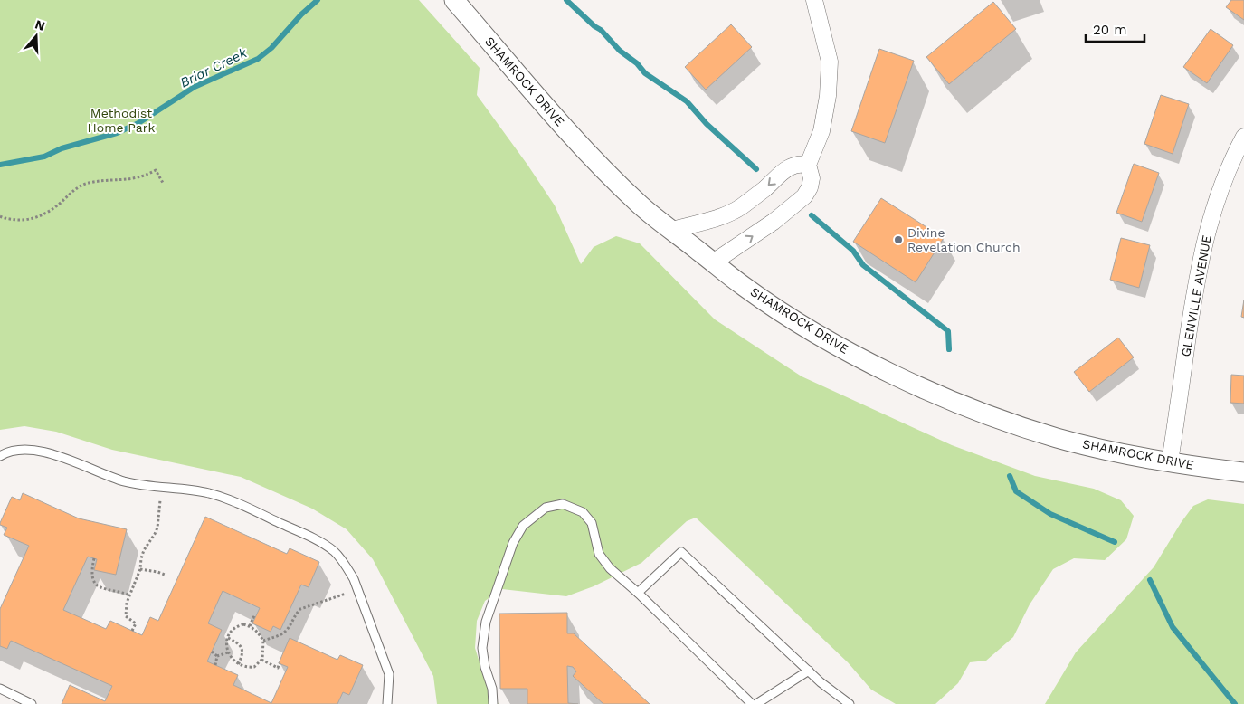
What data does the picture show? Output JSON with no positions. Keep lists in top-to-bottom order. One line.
{"streets":{"street":["SHAMROCK DRIVE","GLENVILLE AVENUE"]},"crossings":[["SHAMROCK DRIVE","GLENVILLE AVENUE"]],"water":["Briar Creek"],"parks":["Methodist Home Park"],"places":["Divine Revelation Church"],"scale_bar":"20 m","north":"top"}
